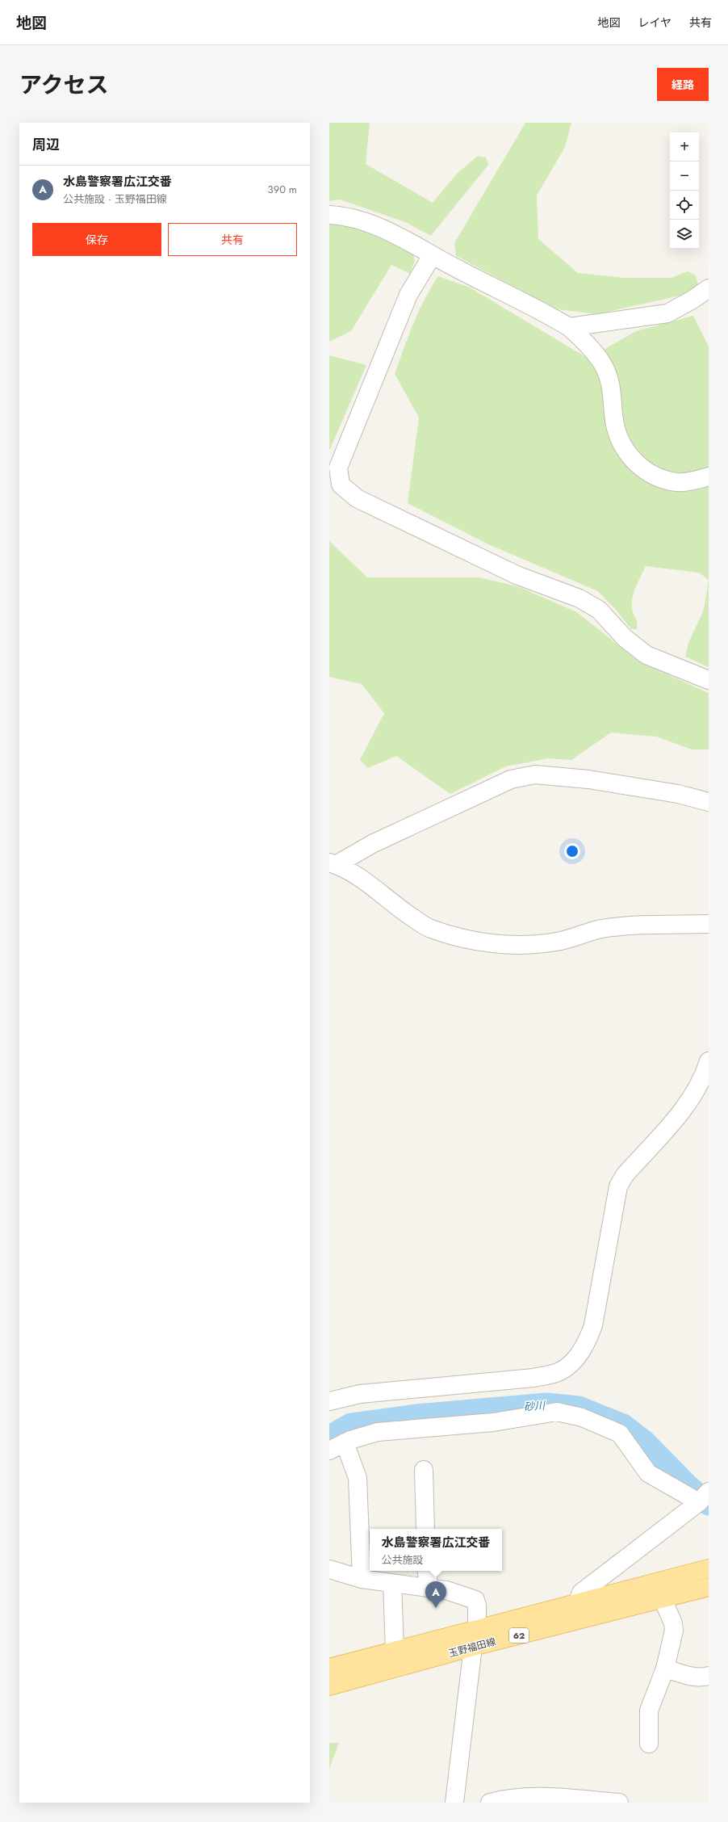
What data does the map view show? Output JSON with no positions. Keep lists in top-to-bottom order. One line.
{"streets":{"main road":["62","玉野福田線"]},"water":["砂川"],"page":{"header":"地図","nav":["地図","レイヤ","共有"],"title":"アクセス","buttons":["経路",["保存","共有"]],"heading":"周辺","map_buttons":["+","−"],"list":[{"mark":"A","name":"水島警察署広江交番","note":"公共施設 · 玉野福田線","value":"390 m"}],"popup":["水島警察署広江交番","公共施設"],"pins":"A"}}
